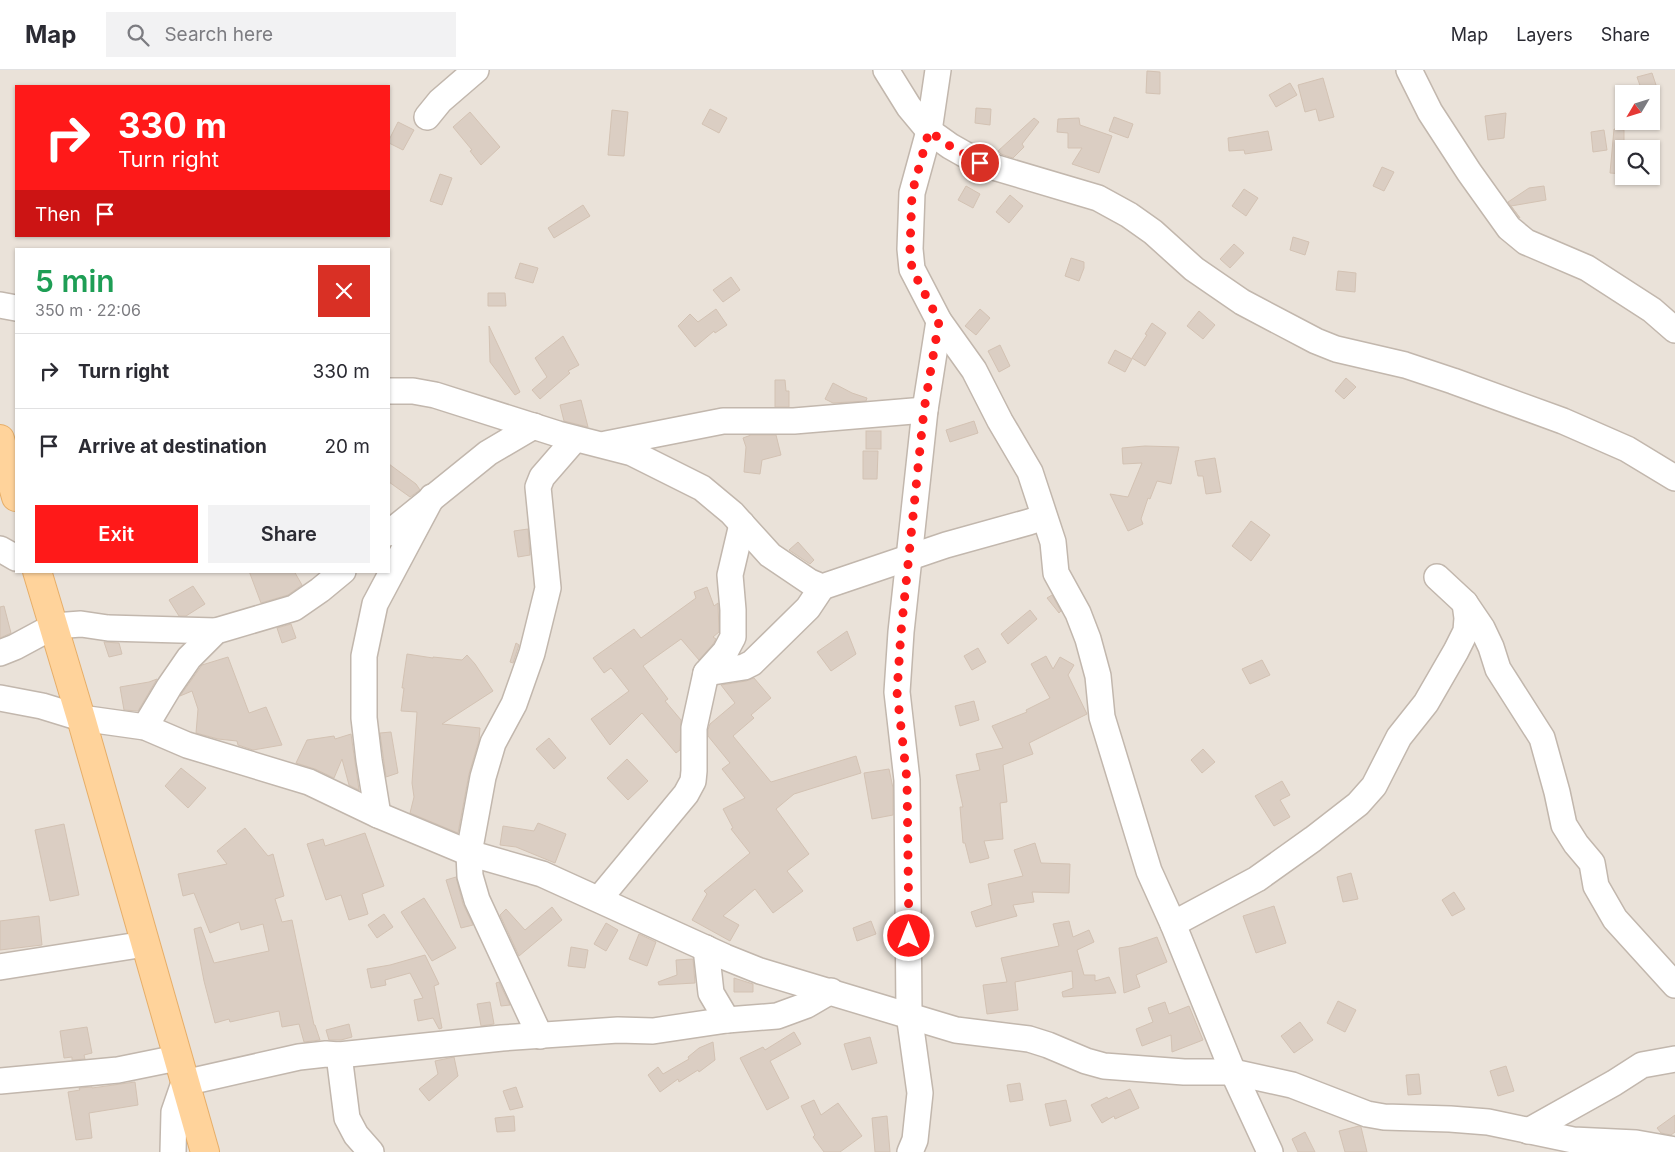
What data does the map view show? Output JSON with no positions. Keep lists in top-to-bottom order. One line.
{"north":"bottom left","page":{"header":"Map","search":"Search here","nav":["Map","Layers","Share"],"turn":["330 m","Turn right"],"then":"Then","heading":["5 min","350 m · 22:06"],"list":[{"name":"Turn right","value":"330 m"},{"name":"Arrive at destination","value":"20 m"}],"buttons":["Exit","Share"]}}
